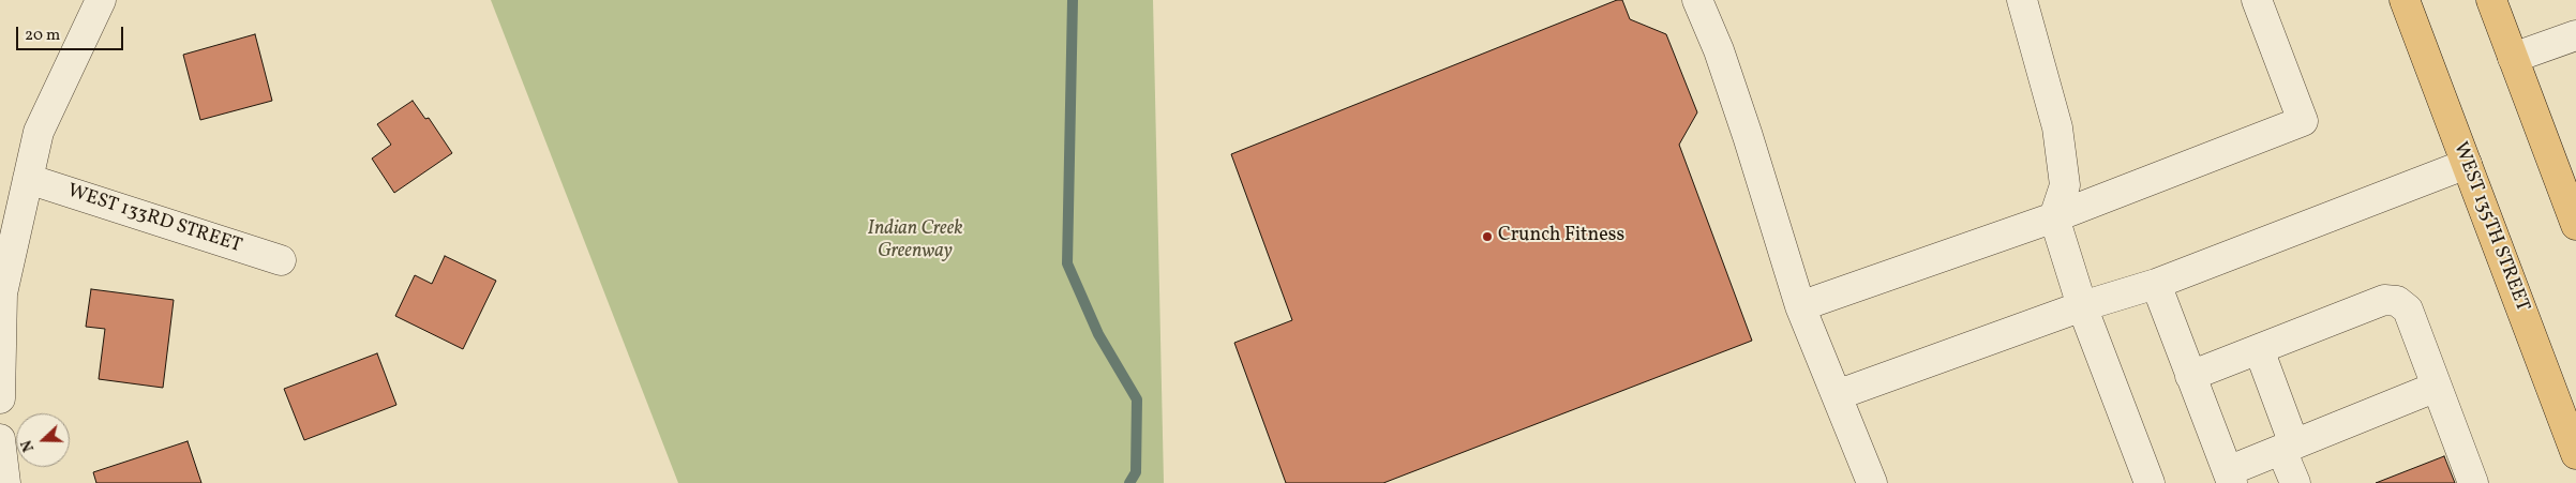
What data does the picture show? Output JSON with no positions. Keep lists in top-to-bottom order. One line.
{"streets":{"main road":["WEST 135TH STREET"],"street":["WEST 133RD STREET"]},"parks":["Indian Creek Greenway"],"places":["Crunch Fitness"],"scale_bar":"20 m","north":"left"}
